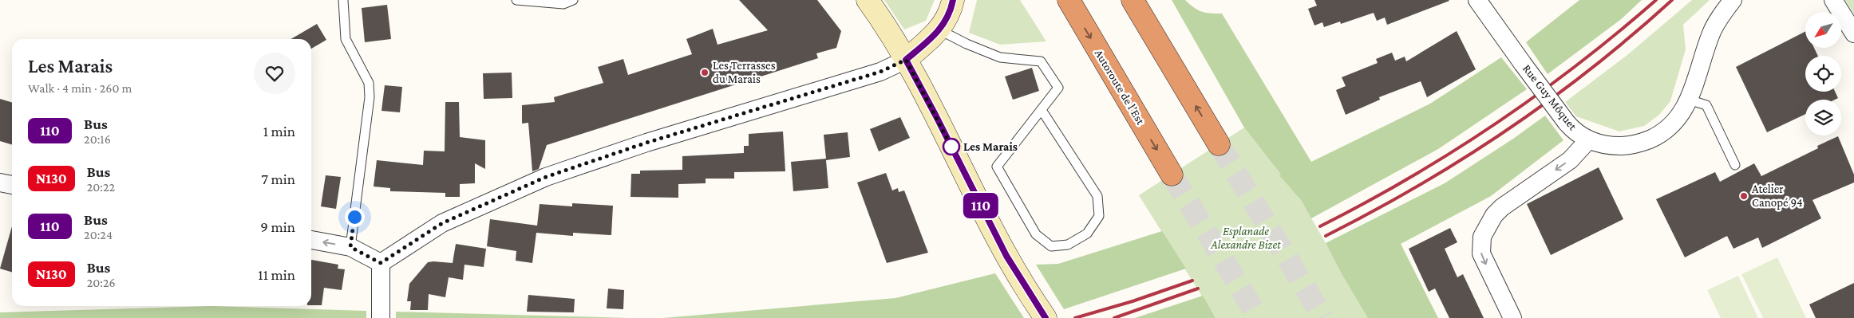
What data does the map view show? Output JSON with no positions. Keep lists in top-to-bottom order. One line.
{"streets":{"highway":["Autoroute de l’Est"],"street":["Rue Guy Môquet"]},"parks":["Esplanade Alexandre Bizet"],"places":["Les Terrasses du Marais","Les Marais","Atelier Canopé 94"],"lines":["bus line 110"],"north":"bottom left","page":{"on_map":"110","heading":["Les Marais","Walk · 4 min · 260 m"],"list":[{"mark":"110","name":"Bus","note":"20:16","value":"1 min"},{"mark":"N130","name":"Bus","note":"20:22","value":"7 min"},{"mark":"110","name":"Bus","note":"20:24","value":"9 min"},{"mark":"N130","name":"Bus","note":"20:26","value":"11 min"}]}}
